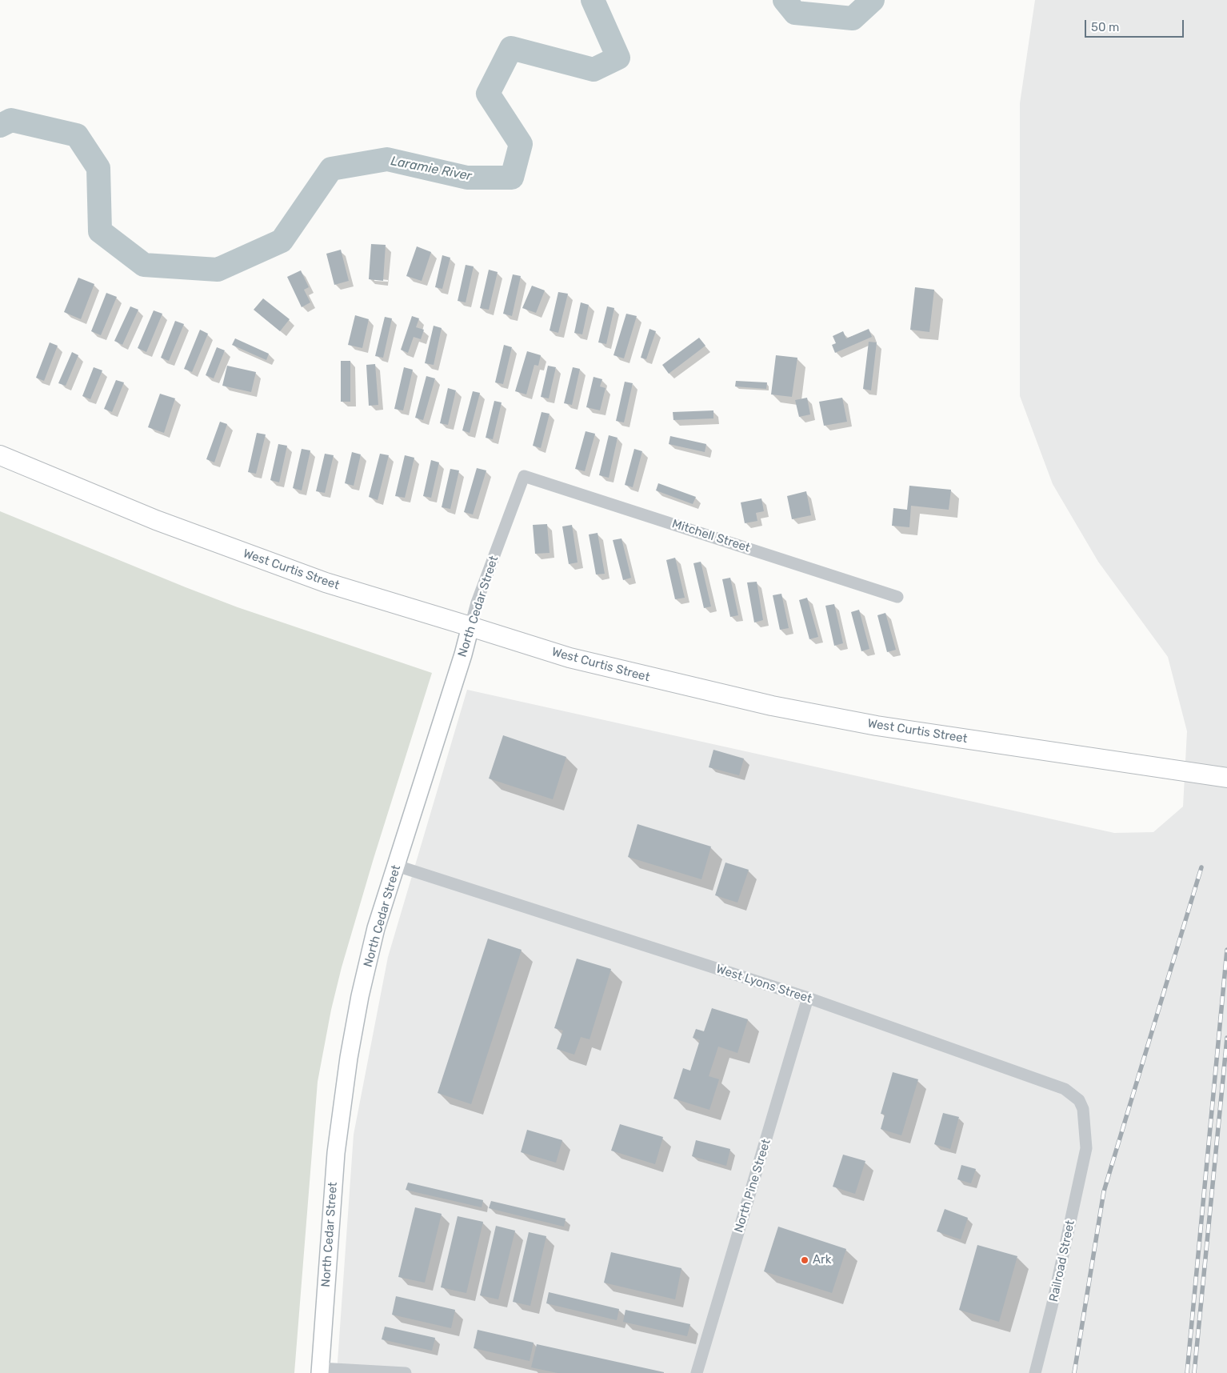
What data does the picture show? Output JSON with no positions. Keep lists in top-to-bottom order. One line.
{"streets":{"main road":["West Curtis Street"],"street":["Mitchell Street","North Cedar Street","West Lyons Street","North Pine Street","Railroad Street"]},"crossings":[["Mitchell Street","North Cedar Street"],["West Curtis Street","North Cedar Street"],["North Cedar Street","West Lyons Street"],["West Lyons Street","North Pine Street"],["West Lyons Street","Railroad Street"]],"water":["Laramie River"],"places":["Ark"],"scale_bar":"50 m"}
